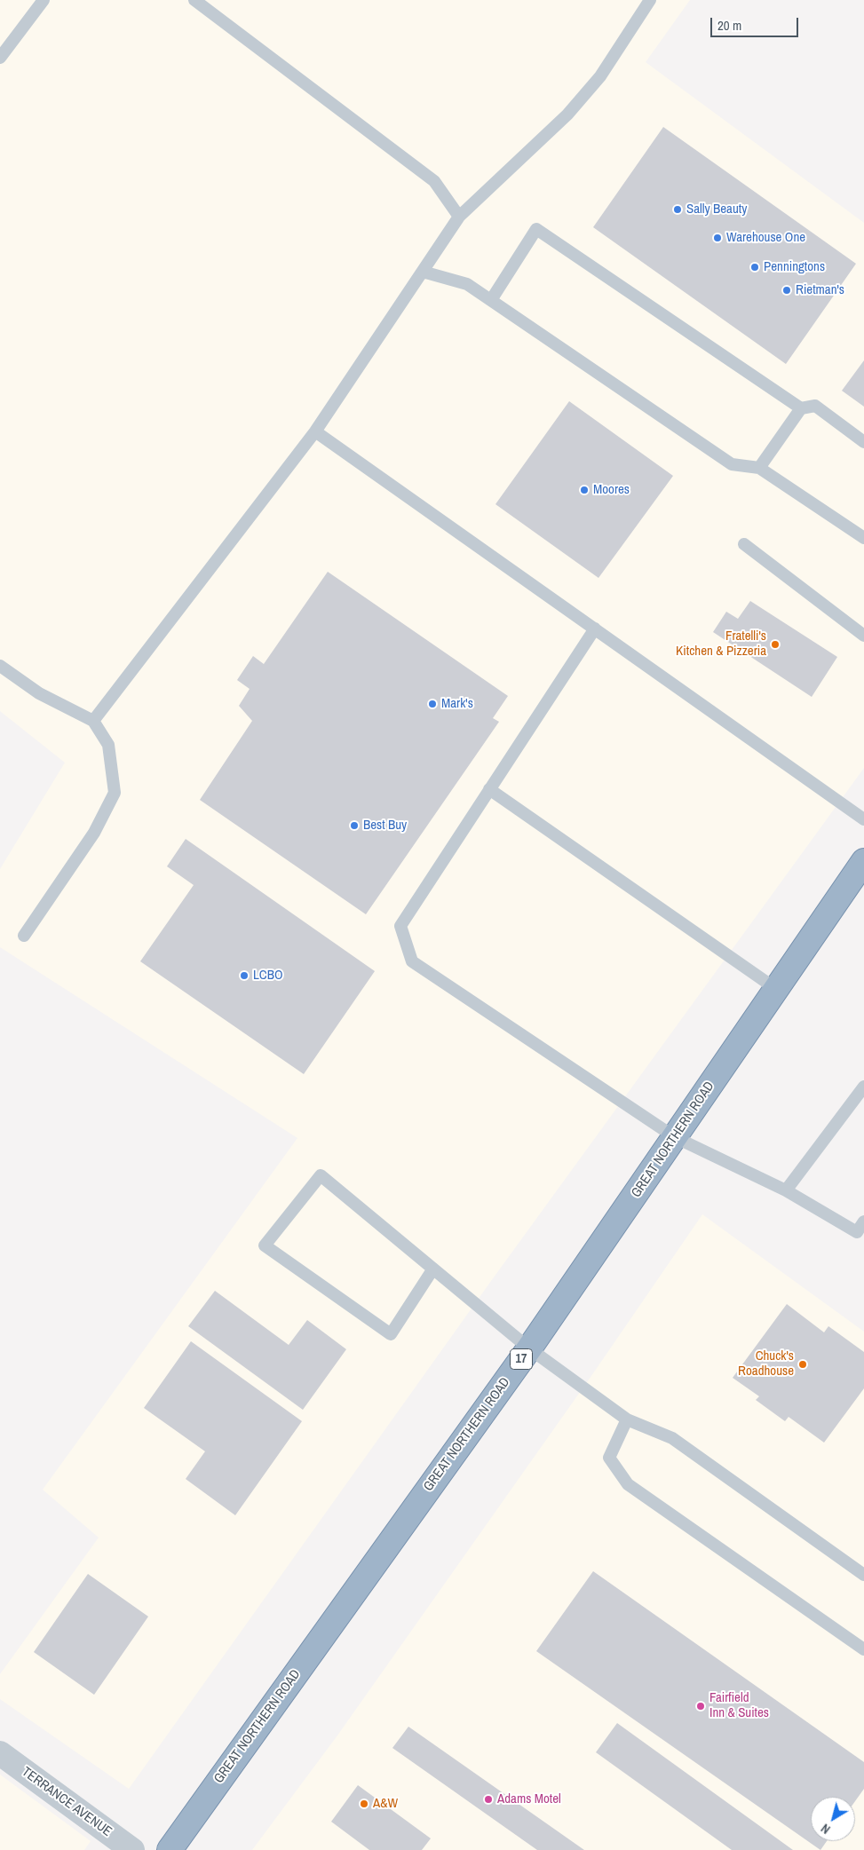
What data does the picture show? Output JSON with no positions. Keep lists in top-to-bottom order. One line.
{"streets":{"highway":["GREAT NORTHERN ROAD","17"],"street":["TERRANCE AVENUE"]},"places":["Sally Beauty","Warehouse One","Penningtons","Rietman's","Moores","Fratelli's Kitchen & Pizzeria","Mark's","Best Buy","LCBO","Chuck's Roadhouse","Fairfield Inn & Suites","Adams Motel","A&W"],"scale_bar":"20 m","north":"bottom left"}
